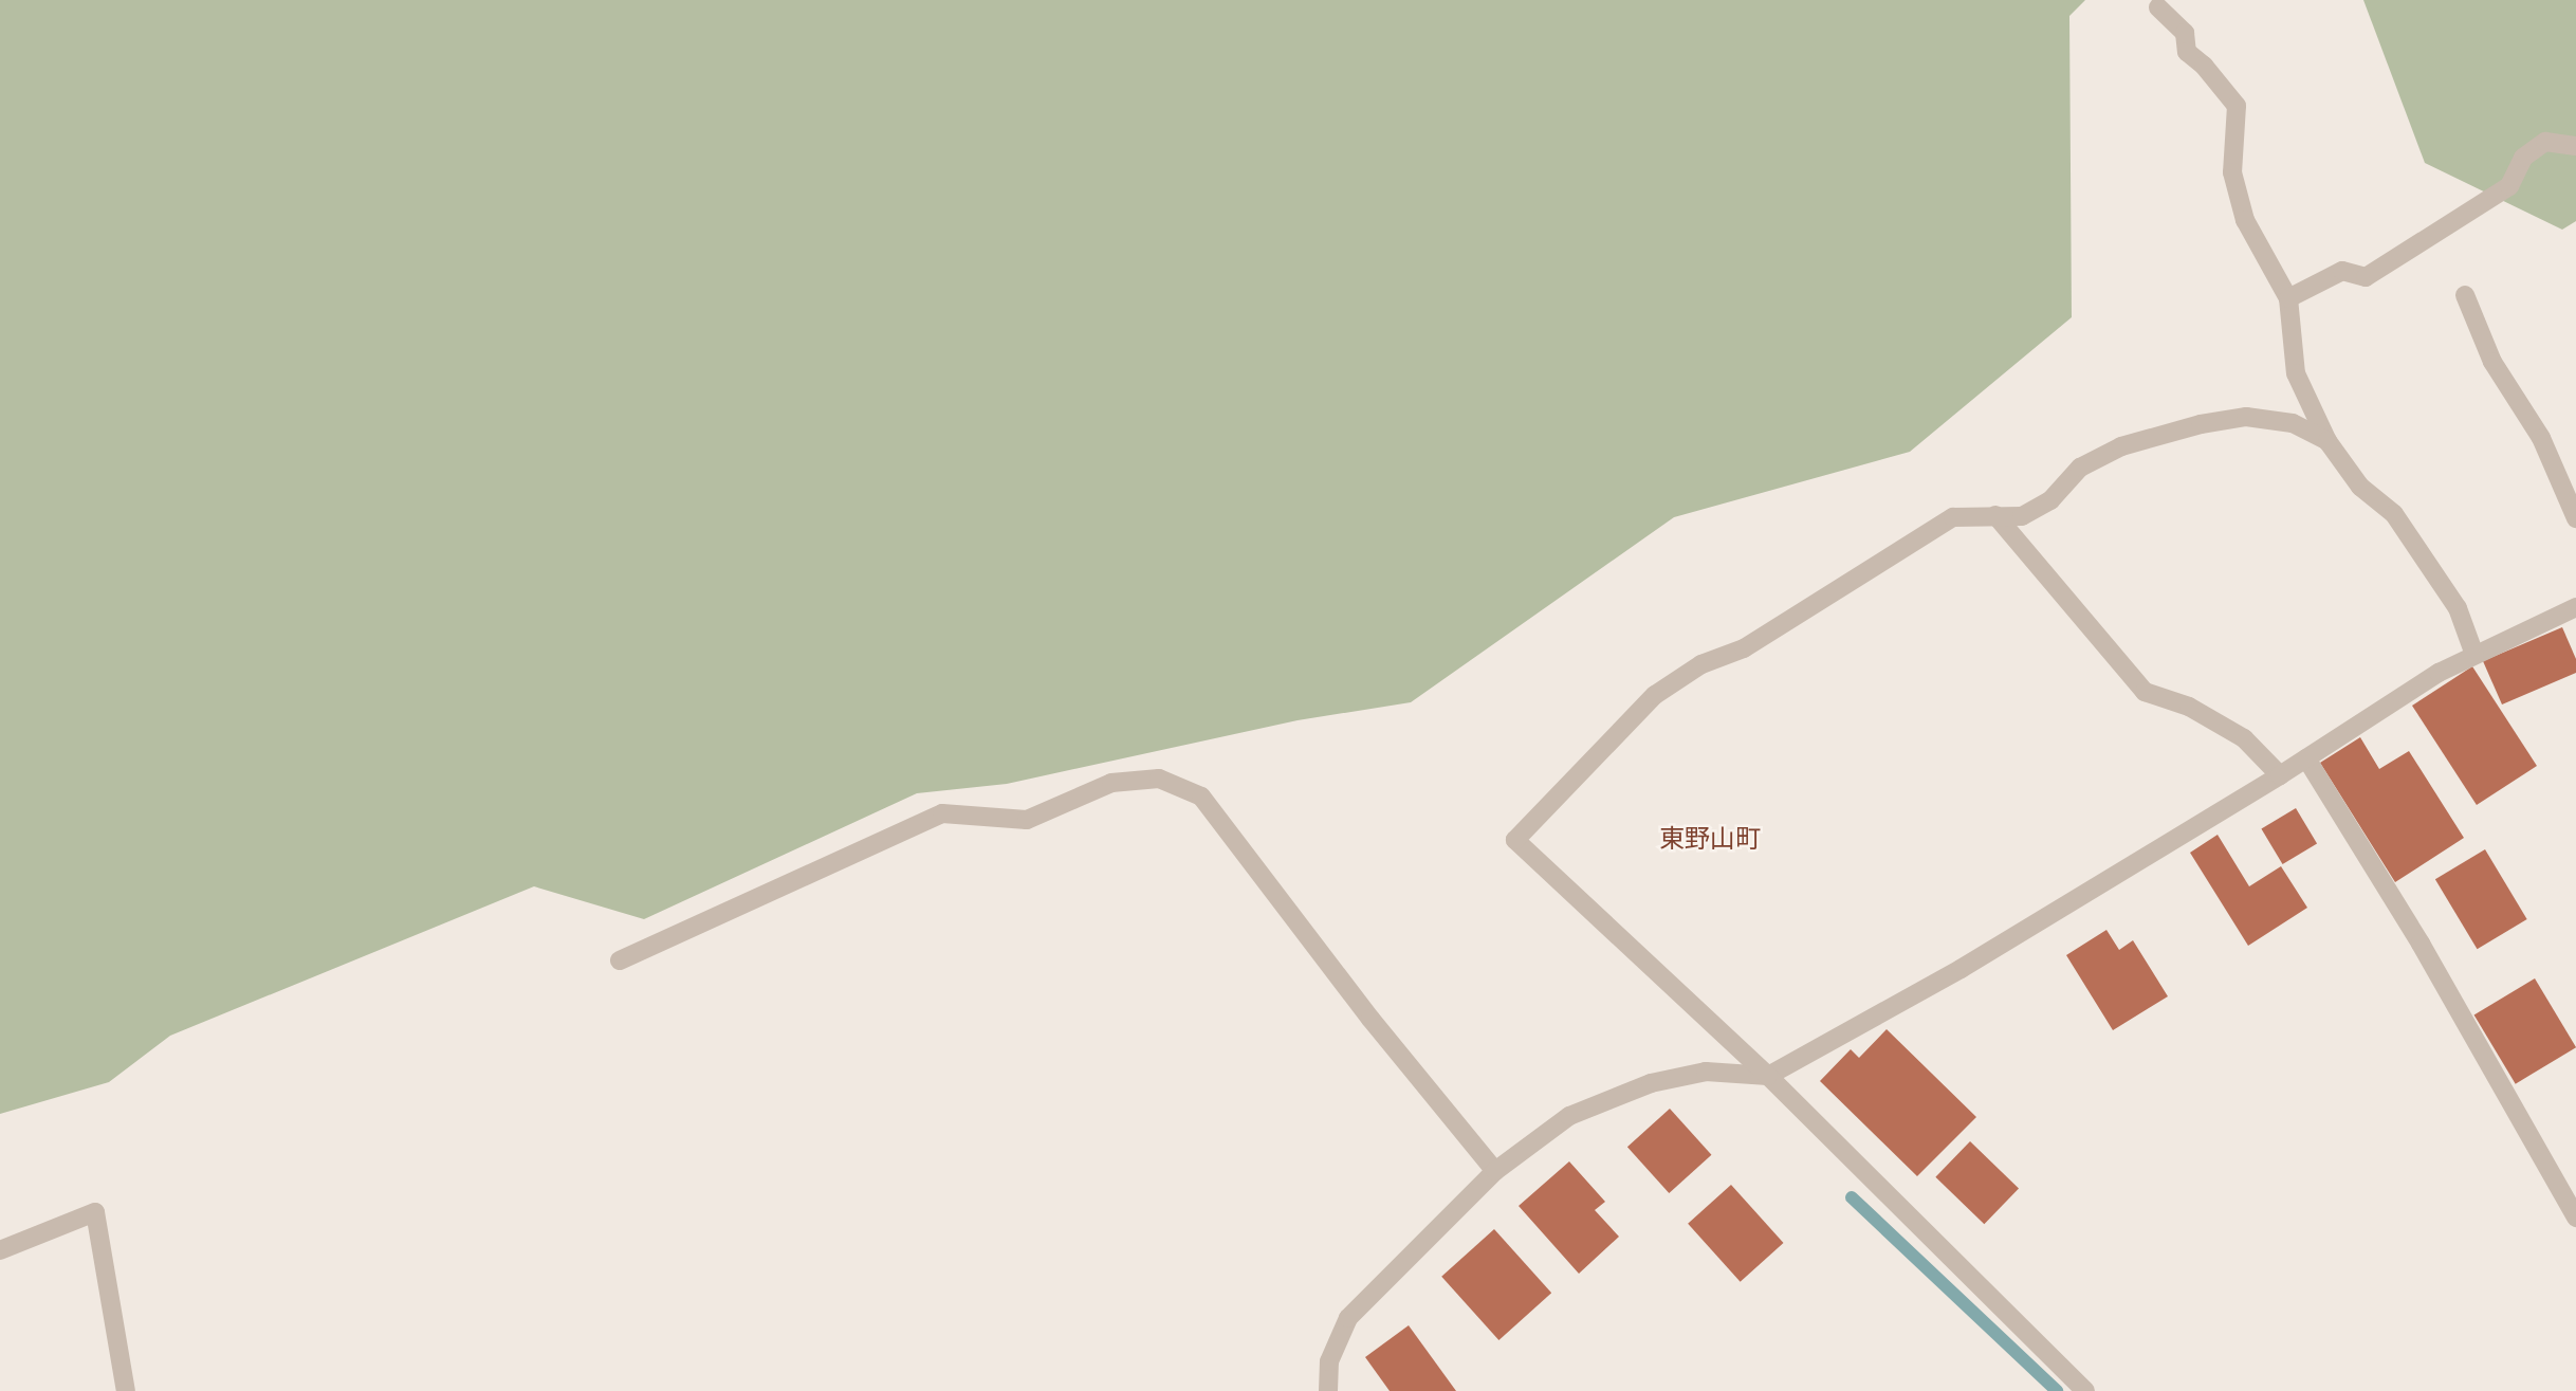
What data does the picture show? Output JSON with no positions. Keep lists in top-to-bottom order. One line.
{"districts":["東野山町"]}
